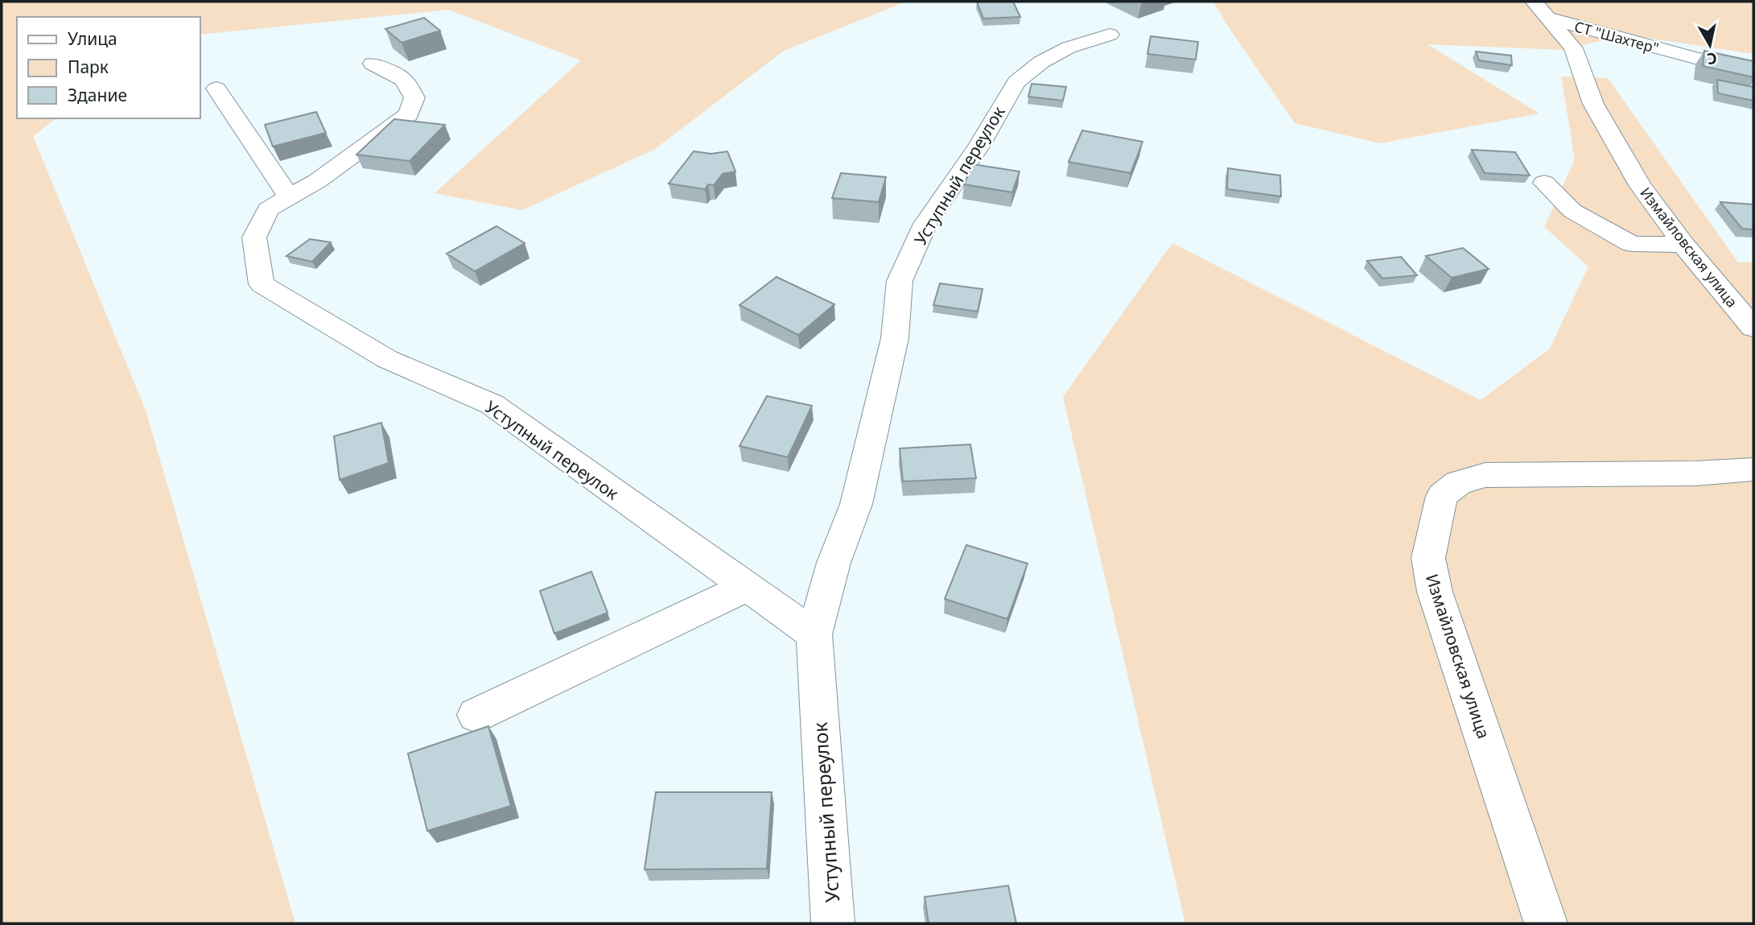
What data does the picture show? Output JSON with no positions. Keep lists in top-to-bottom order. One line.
{"streets":{"street":["СТ \"Шахтер\"","Уступный переулок","Измайловская улица"]},"crossings":[["СТ \"Шахтер\"","Измайловская улица"]],"legend":["Улица","Парк","Здание"],"north":"bottom"}
